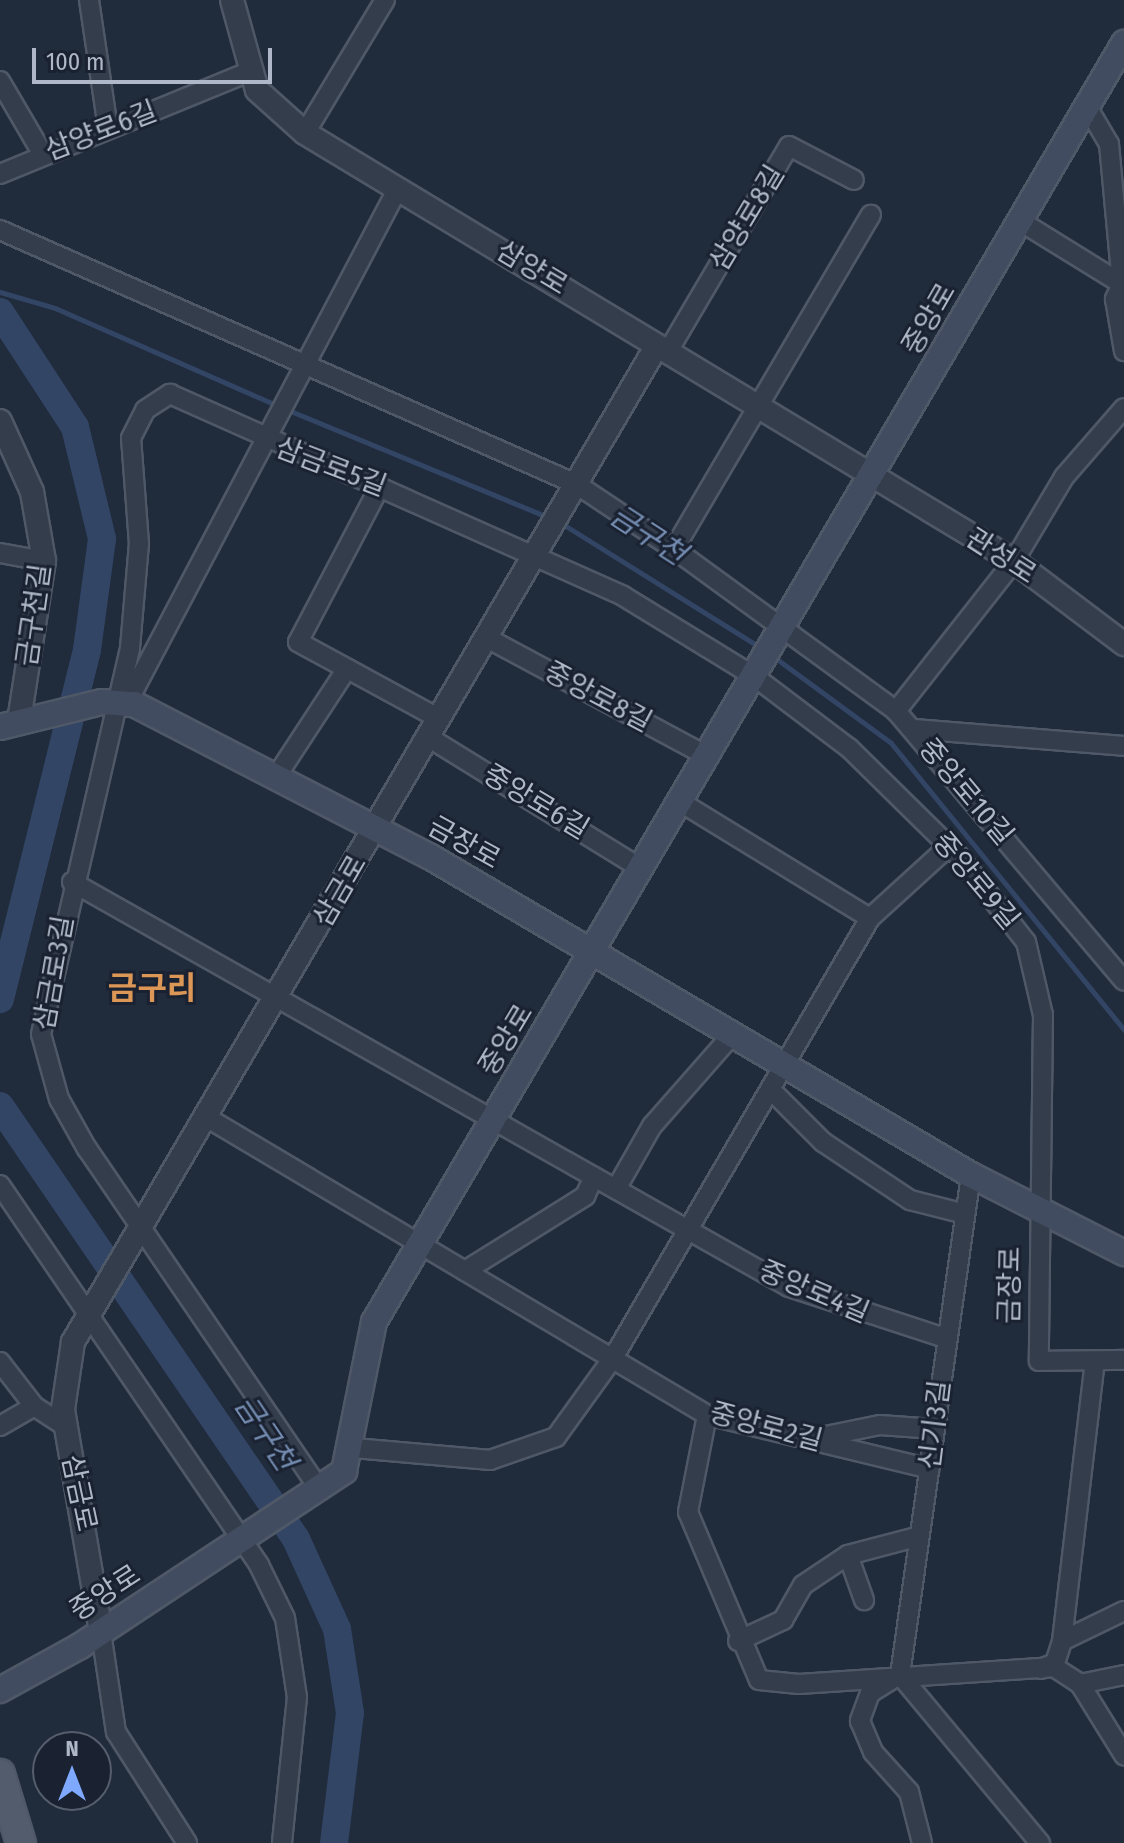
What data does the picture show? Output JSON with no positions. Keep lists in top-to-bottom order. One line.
{"streets":{"main road":["중앙로","금장로"],"street":["삼양로6길","삼양로8길","삼양로","삼금로5길","관성로","금구천길","중앙로8길","중앙로10길","중앙로6길","중앙로9길","삼금로","삼금로3길","중앙로4길","신기3길","중앙로2길"]},"crossings":[["삼양로6길","삼양로"],["삼양로8길","삼양로"],["삼양로","중앙로"],["삼양로","관성로"],["중앙로","관성로"],["중앙로","중앙로8길"],["중앙로","중앙로10길"],["중앙로","중앙로6길"],["중앙로","금장로"],["중앙로","중앙로9길"],["중앙로","삼금로"],["중앙로","삼금로3길"],["중앙로","중앙로4길"],["중앙로","중앙로2길"],["삼금로5길","중앙로6길"],["삼금로5길","금장로"],["삼금로5길","삼금로"],["삼금로5길","삼금로3길"],["중앙로8길","삼금로"],["중앙로10길","삼금로"],["중앙로6길","삼금로"],["금장로","중앙로9길"],["금장로","삼금로"],["금장로","삼금로3길"],["금장로","신기3길"],["삼금로","삼금로3길"],["삼금로","중앙로4길"],["삼금로","중앙로2길"],["삼금로3길","중앙로4길"],["중앙로4길","신기3길"],["신기3길","중앙로2길"]],"districts":["금구리"],"water":["금구천"],"scale_bar":"100 m","north":"top"}
